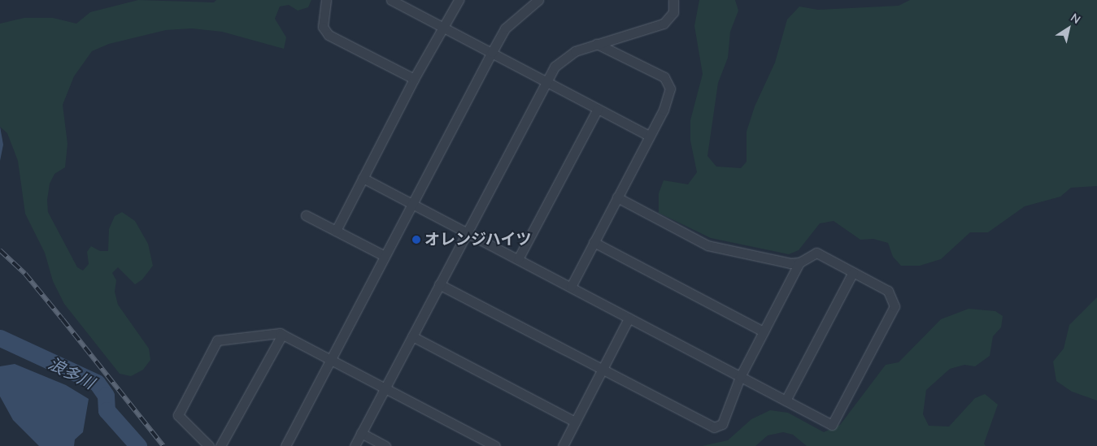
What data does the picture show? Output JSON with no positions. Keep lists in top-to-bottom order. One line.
{"water":["浪多川"],"places":["オレンジハイツ"],"north":"top right"}
